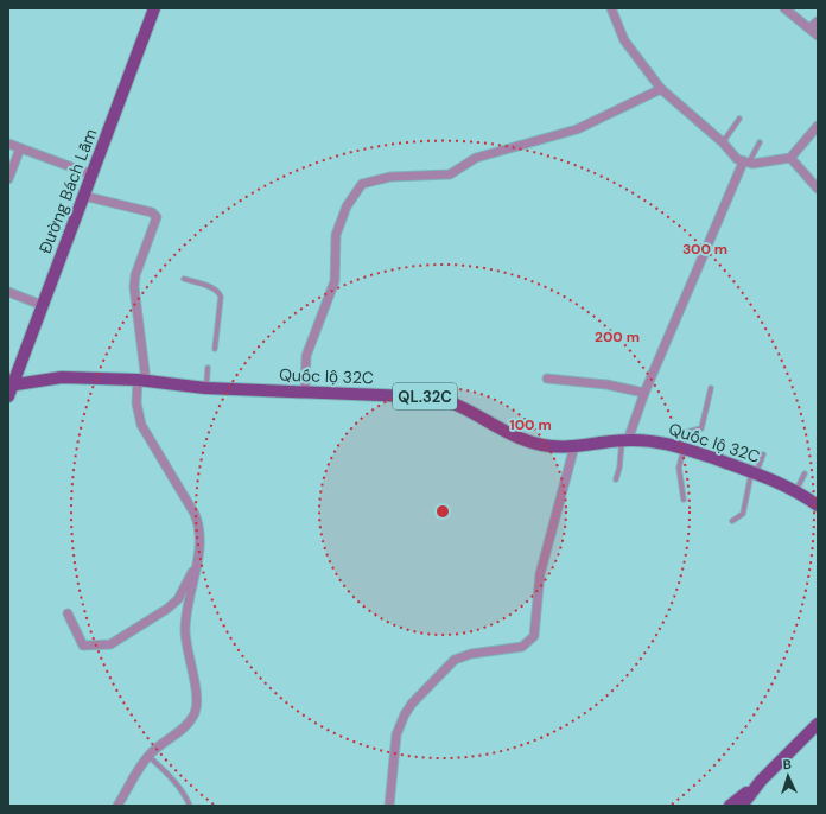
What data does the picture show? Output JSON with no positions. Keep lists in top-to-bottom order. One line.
{"streets":{"main road":["Đường Bách Lẫm","Quốc lộ 32C","QL.32C"]},"crossings":[["Đường Bách Lẫm","Quốc lộ 32C"]],"north":"top","rings":["300 m","200 m","100 m"]}
